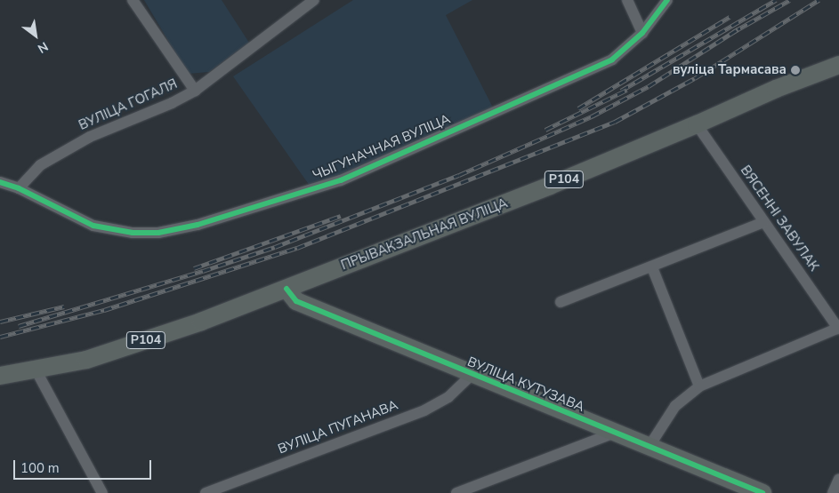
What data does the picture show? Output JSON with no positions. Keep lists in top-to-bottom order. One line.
{"streets":{"main road":["Р104","ПРЫВАКЗАЛЬНАЯ ВУЛІЦА","ВУЛІЦА КУТУЗАВА"],"street":["ВУЛІЦА ГОГАЛЯ","ЧЫГУНАЧНАЯ ВУЛІЦА","ВЯСЕННІ ЗАВУЛАК","ВУЛІЦА ПУГАНАВА"]},"crossings":[["ВУЛІЦА ГОГАЛЯ","ЧЫГУНАЧНАЯ ВУЛІЦА"],["ВЯСЕННІ ЗАВУЛАК","ПРЫВАКЗАЛЬНАЯ ВУЛІЦА"],["ПРЫВАКЗАЛЬНАЯ ВУЛІЦА","ВУЛІЦА КУТУЗАВА"],["ВУЛІЦА КУТУЗАВА","ВУЛІЦА ПУГАНАВА"]],"places":["вуліца Тармасава"],"scale_bar":"100 m","north":"bottom right"}
